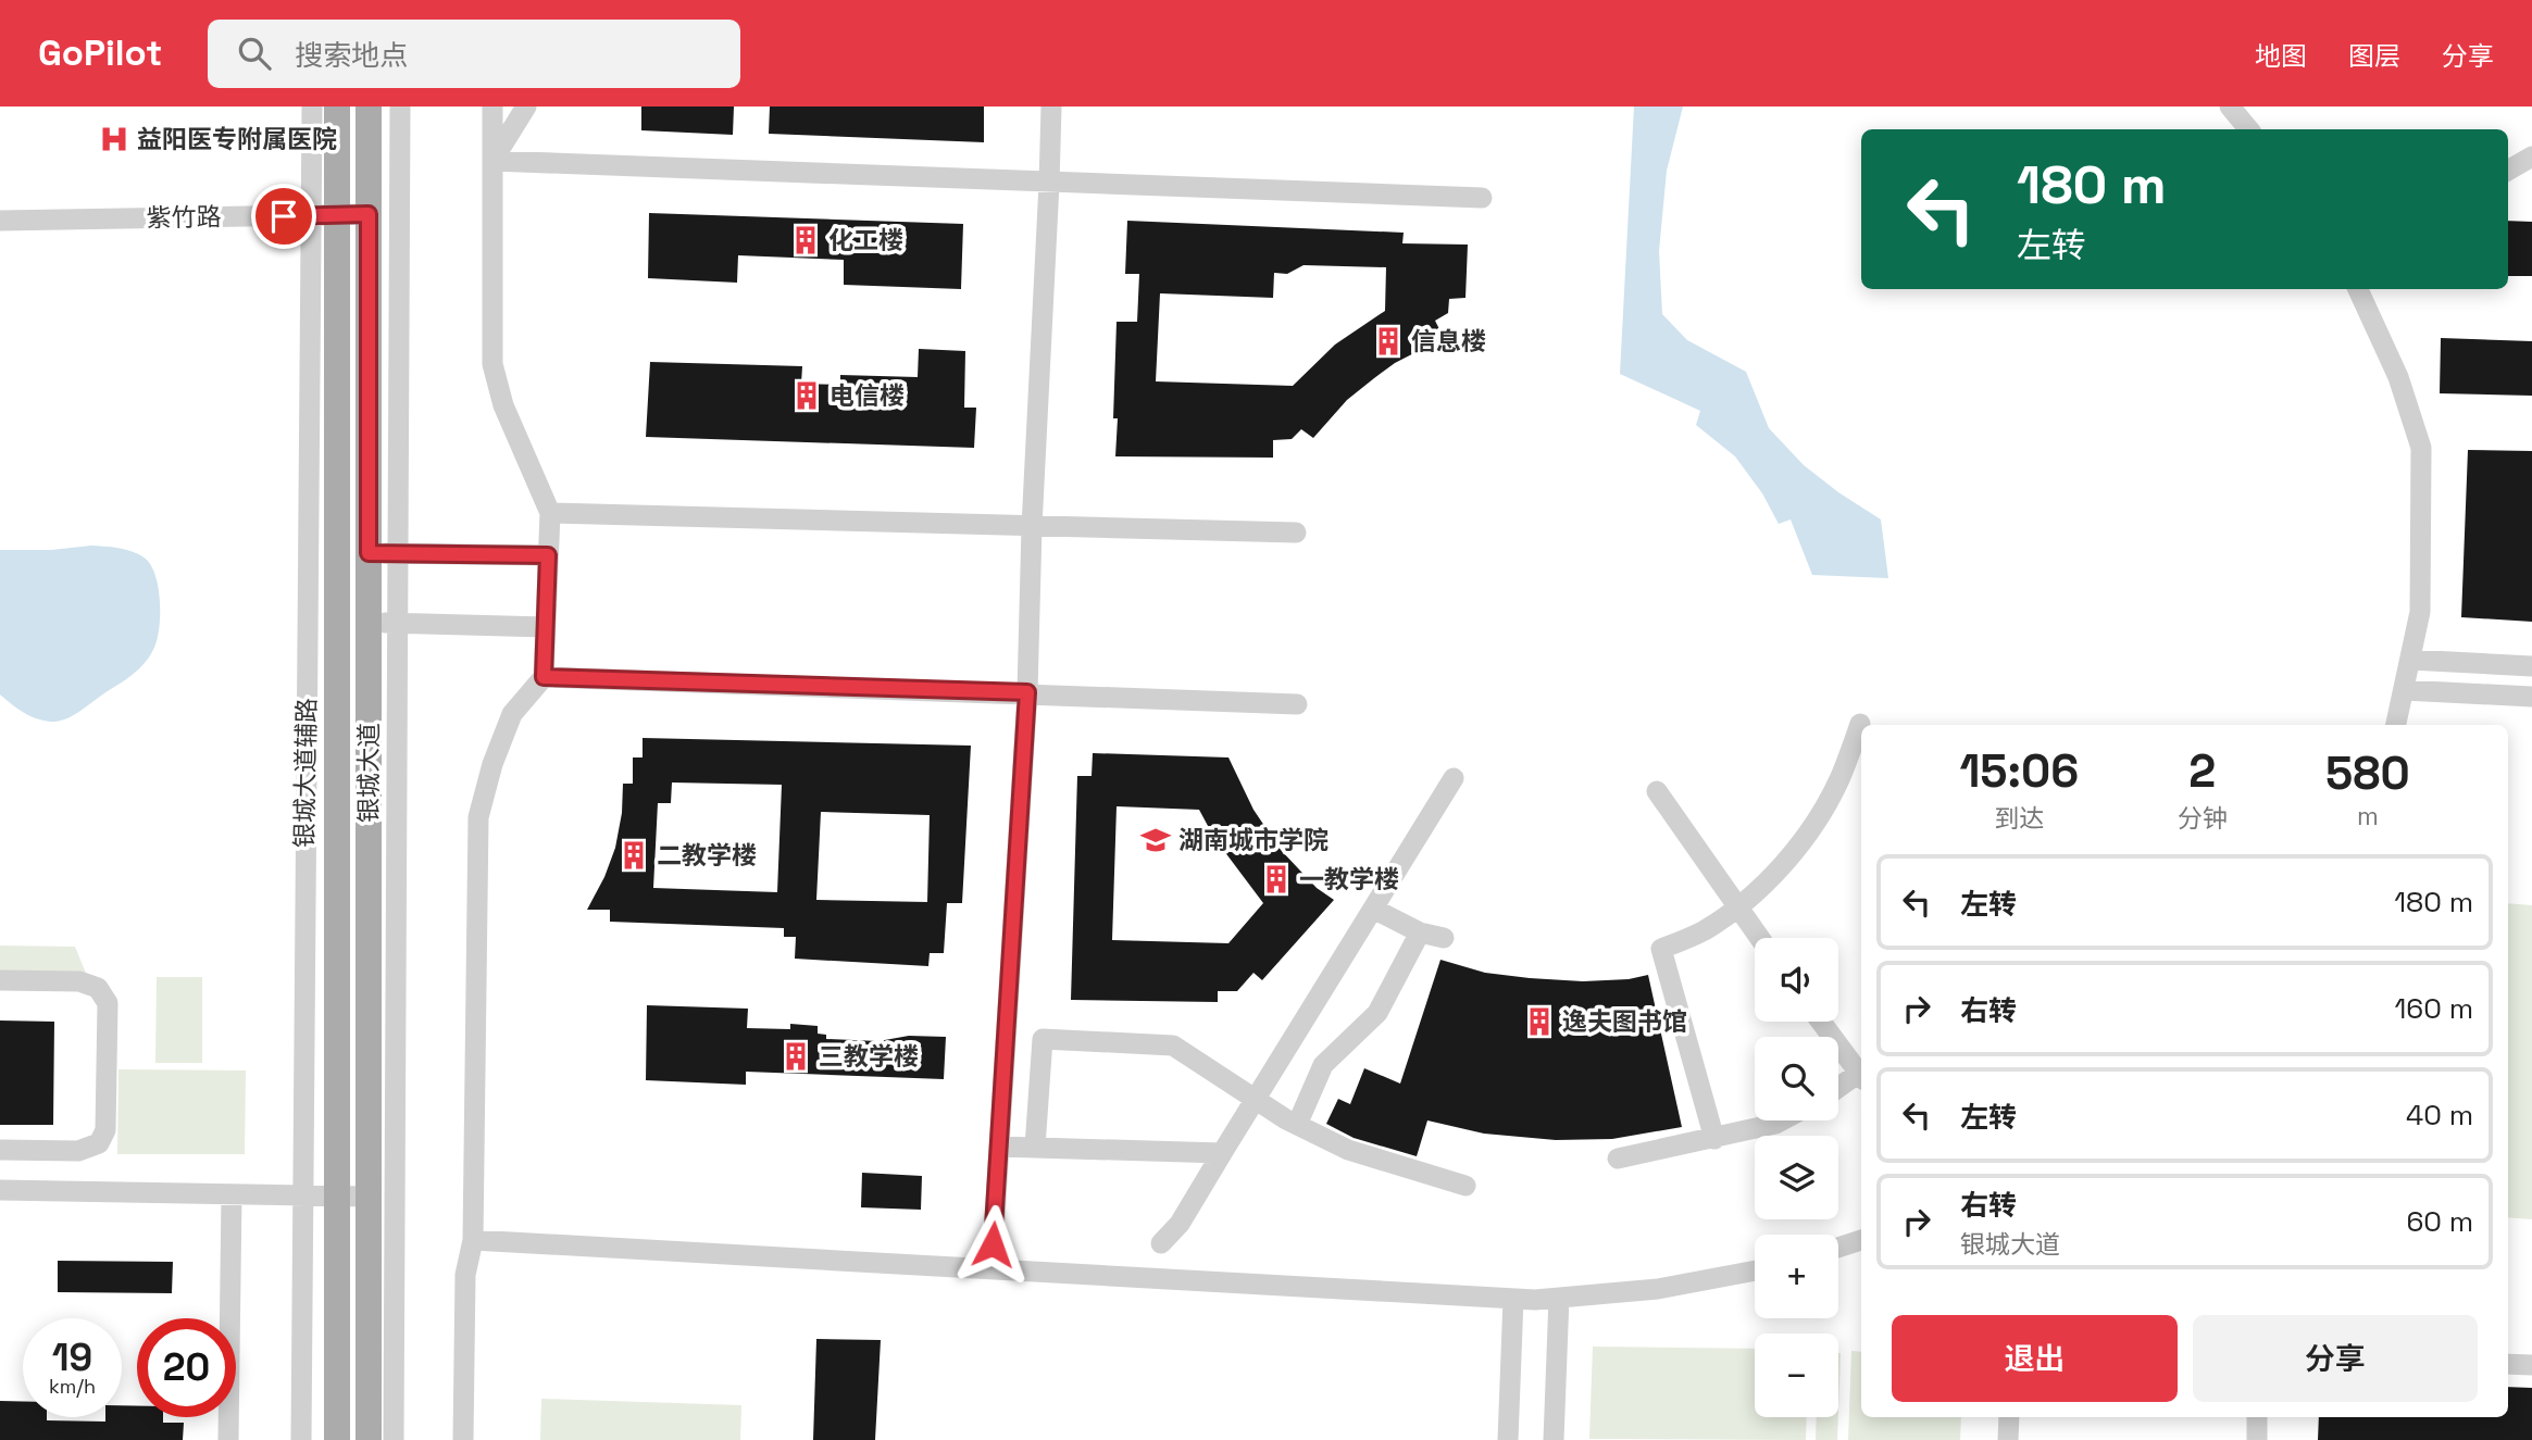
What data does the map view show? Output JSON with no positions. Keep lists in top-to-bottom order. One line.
{"streets":{"main road":["银城大道"],"street":["紫竹路","银城大道辅路"]},"crossings":[["紫竹路","银城大道辅路"],["紫竹路","银城大道"],["银城大道辅路","银城大道"]],"places":{"hospital":["益阳医专附属医院"],"building":["化工楼","信息楼","电信楼","二教学楼","一教学楼","逸夫图书馆","三教学楼"],"school or university":["湖南城市学院"]},"page":{"header":"GoPilot","search":"搜索地点","nav":["地图","图层","分享"],"turn":["180 m","左转"],"eta":["15:06","到达","2","分钟","580","m"],"list":[{"name":"左转","value":"180 m"},{"name":"右转","value":"160 m"},{"name":"左转","value":"40 m"},{"name":"右转","note":"银城大道","value":"60 m"}],"map_buttons":["+","−"],"buttons":["退出","分享"],"speed":"19 km/h","limit":"20"}}
